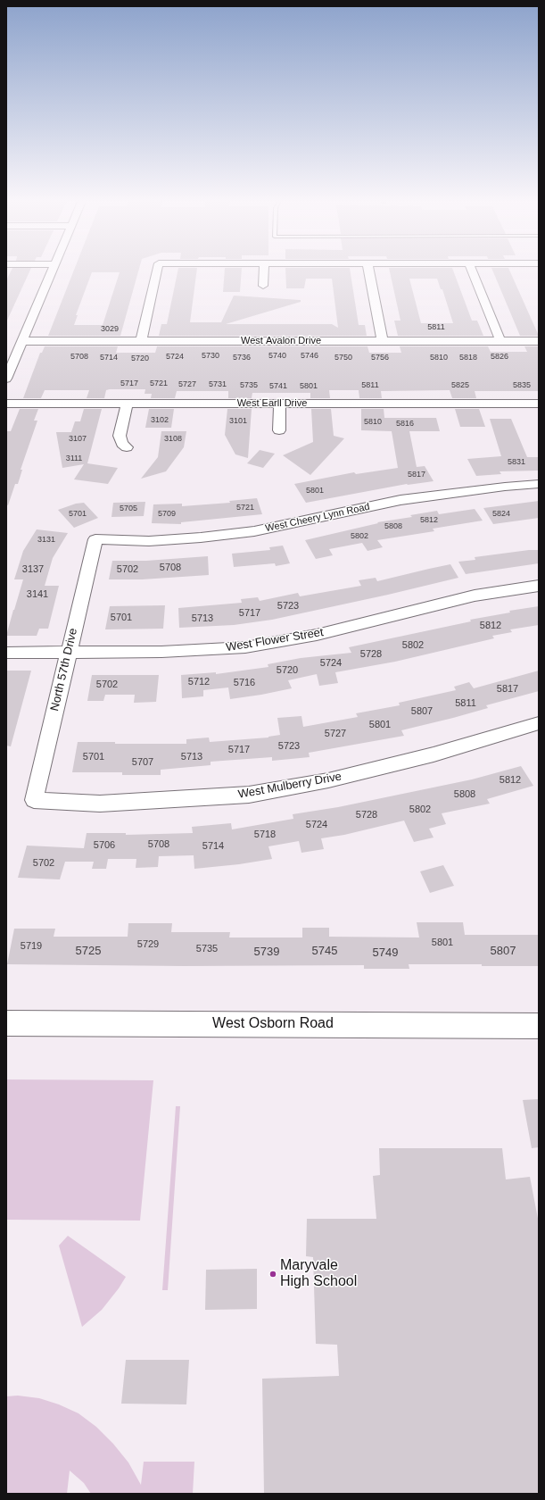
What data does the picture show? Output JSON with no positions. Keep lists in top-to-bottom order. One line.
{"streets":{"street":["West Avalon Drive","West Earll Drive","West Cheery Lynn Road","West Flower Street","North 57th Drive","West Mulberry Drive","West Osborn Road"]},"crossings":[["West Cheery Lynn Road","North 57th Drive"],["West Flower Street","North 57th Drive"],["North 57th Drive","West Mulberry Drive"]],"places":["Maryvale High School"],"house_numbers":["5811","3029","5730","5740","5746","5708","5724","5826","5714","5736","5750","5756","5810","5818","5720","5717","5721","5727","5731","5735","5811","5825","5835","5741","5801","3102","3101","5810","5816","3107","3108","3111","5831","5817","5801","5721","5705","5701","5709","5824","5812","5808","5802","3131","5708","3137","5702","3141","5723","5717","5701","5713","5812","5802","5728","5724","5720","5712","5716","5702","5817","5811","5807","5801","5727","5723","5717","5701","5713","5707","5812","5808","5802","5728","5724","5718","5708","5706","5714","5702","5801","5729","5719","5735","5725","5745","5807","5739","5749"]}
